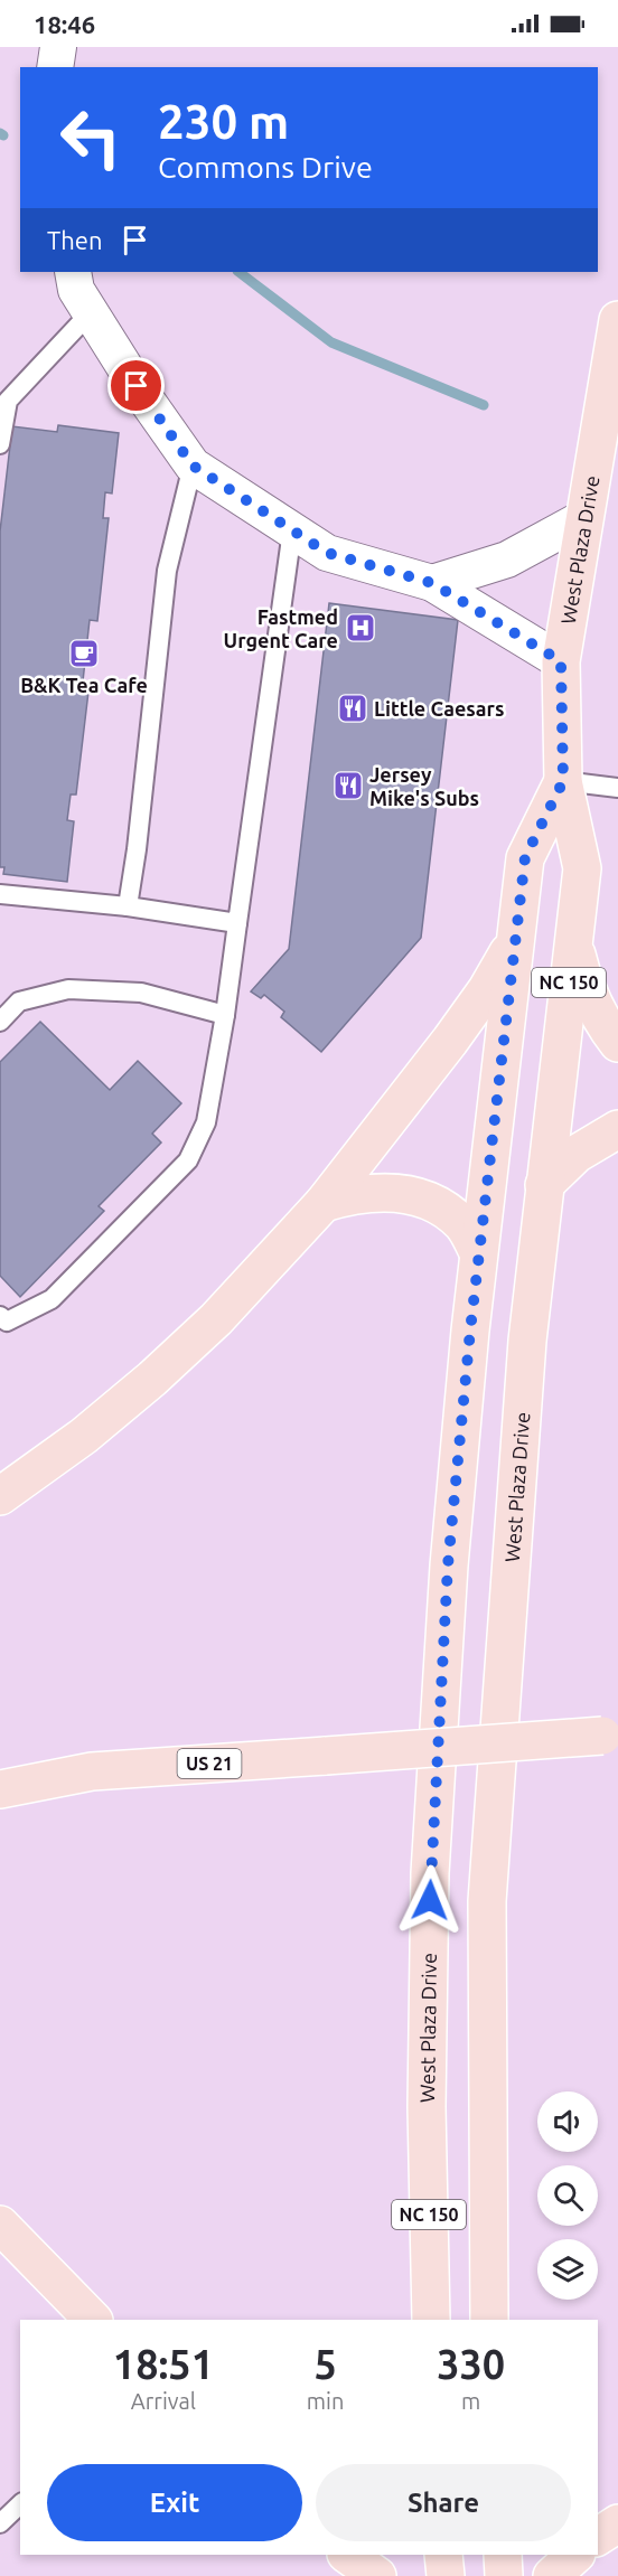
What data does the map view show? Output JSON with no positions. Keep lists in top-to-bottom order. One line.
{"streets":{"main road":["West Plaza Drive","NC 150","US 21"]},"places":{"hospital":["Fastmed Urgent Care"],"cafe":["B&K Tea Cafe"],"restaurant":["Little Caesars","Jersey Mike's Subs"]},"page":{"status":"18:46","turn":["230 m","Commons Drive"],"then":"Then","eta":["18:51","Arrival","5","min","330","m"],"buttons":["Exit","Share"]}}
